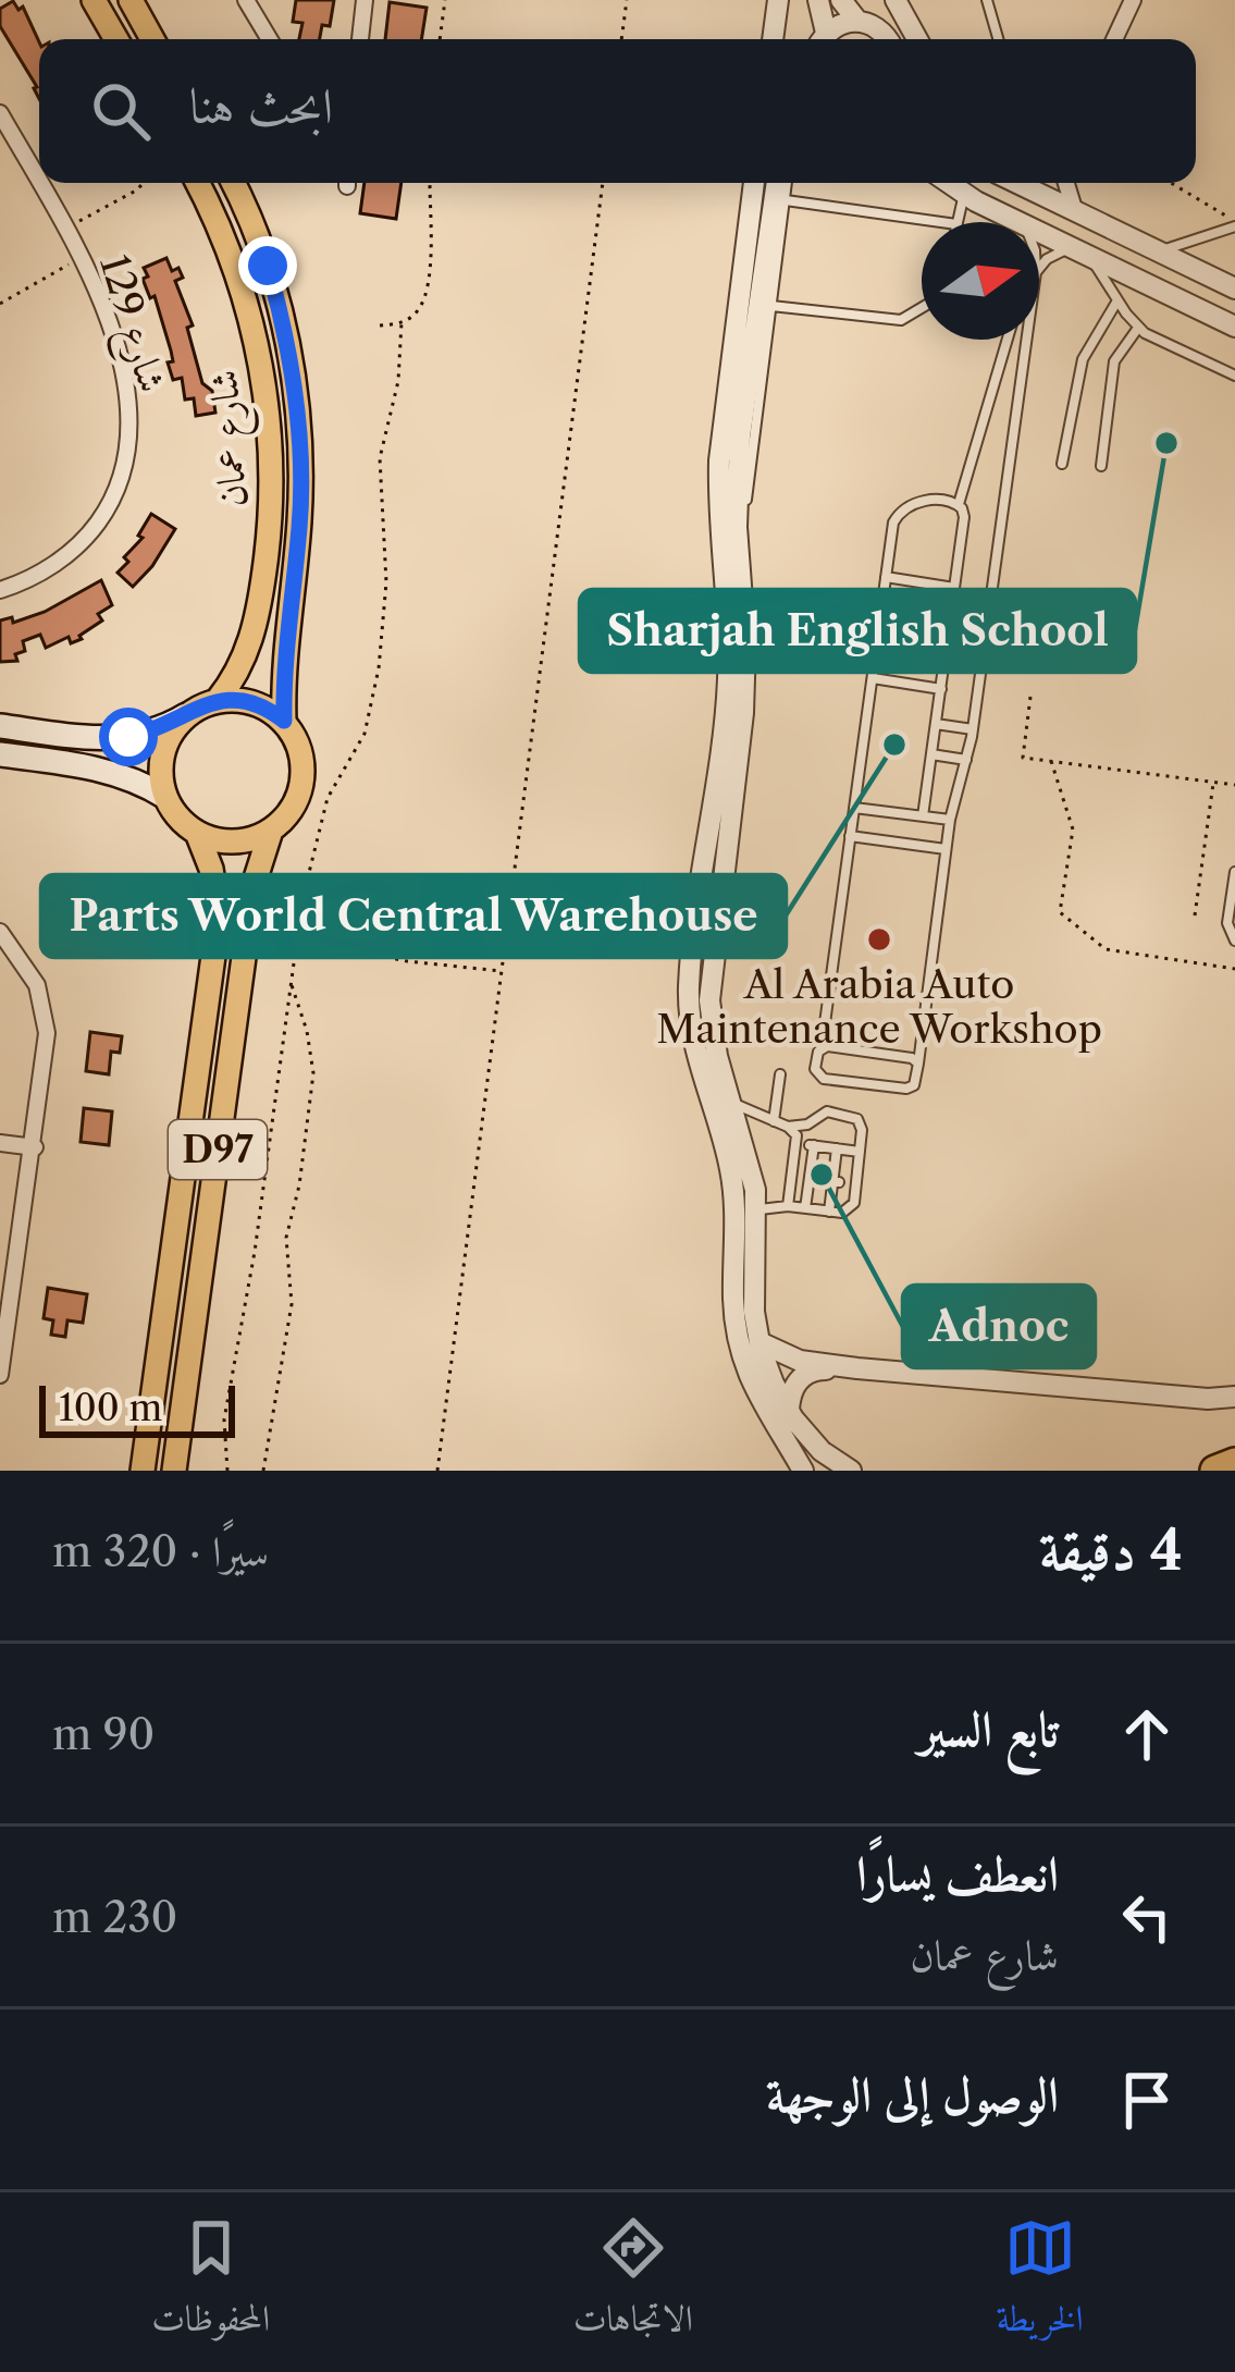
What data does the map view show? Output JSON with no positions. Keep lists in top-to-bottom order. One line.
{"streets":{"main road":["شارع عمان","D97"],"street":["شارع 129"]},"crossings":[["شارع عمان","D97"]],"places":["Sharjah English School","Parts World Central Warehouse","Al Arabia Auto Maintenance Workshop","Adnoc"],"scale_bar":"100 m","north":"right","page":{"search":"ابحث هنا","scale":"100 m","heading":["4 دقيقة","سيرًا · 320 m"],"list":[["تابع السير","90 m"],["انعطف يسارًا","شارع عمان","230 m"],"الوصول إلى الوجهة"],"nav":["الخريطة","الاتجاهات","المحفوظات"]}}
